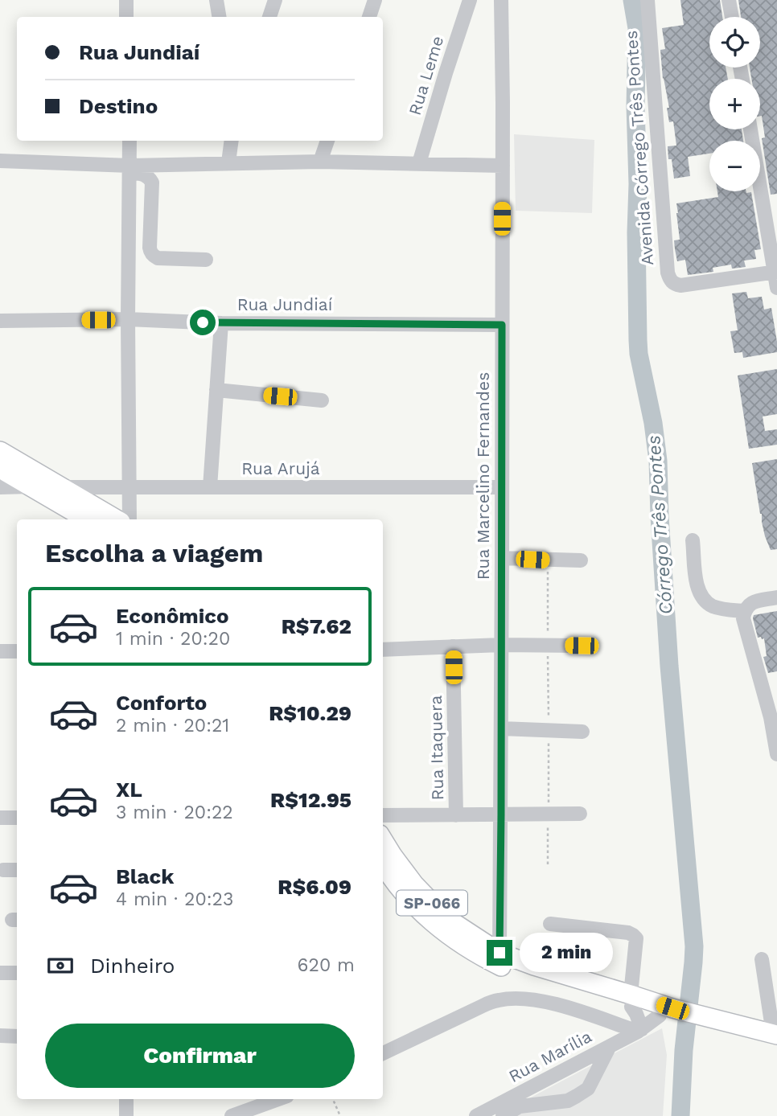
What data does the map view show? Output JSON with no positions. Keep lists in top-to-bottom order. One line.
{"streets":{"main road":["SP-066"],"street":["Rua Leme","Avenida Córrego Três Pontes","Rua Jundiaí","Rua Arujá","Rua Marcelino Fernandes","Rua Itaquera","Rua Marília"]},"crossings":[["Rua Jundiaí","Rua Marcelino Fernandes"],["Rua Arujá","Rua Marcelino Fernandes"],["Rua Marcelino Fernandes","SP-066"],["SP-066","Rua Marília"]],"water":["Córrego Três Pontes"],"page":{"map_buttons":["+","−"],"banner":["Rua Jundiaí","Destino"],"heading":"Escolha a viagem","list":[{"name":"Econômico","note":"1 min · 20:20","value":"R$7.62"},{"name":"Conforto","note":"2 min · 20:21","value":"R$10.29"},{"name":"XL","note":"3 min · 20:22","value":"R$12.95"},{"name":"Black","note":"4 min · 20:23","value":"R$6.09"}],"bubble":"2 min","pay":["Dinheiro","620 m"],"buttons":"Confirmar"}}
